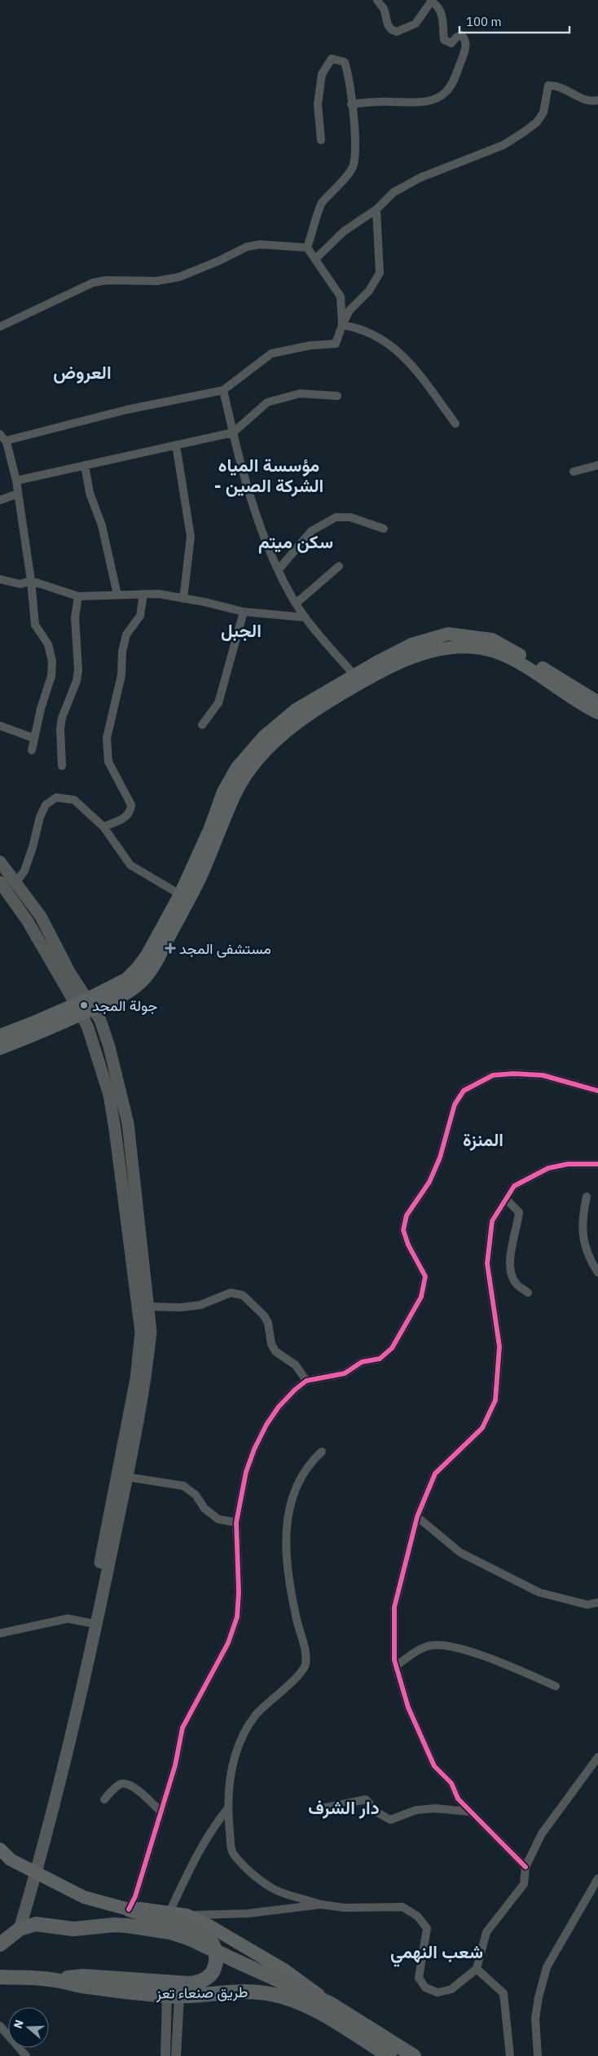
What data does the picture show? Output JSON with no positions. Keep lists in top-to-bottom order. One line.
{"streets":{"highway":["طريق صنعاء تعز"]},"districts":["العروض","مؤسسة المياه - الشركة الصين","سكن ميتم","الجبل","المنزة","دار الشرف","شعب النهمي"],"places":{"health":["مستشفى المجد"],"other":["جولة المجد"]},"scale_bar":"100 m","north":"left"}
